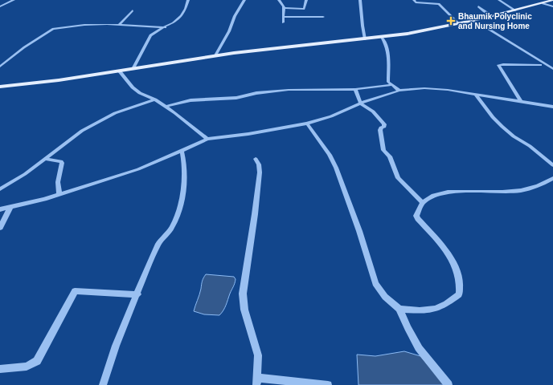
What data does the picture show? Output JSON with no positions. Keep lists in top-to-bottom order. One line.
{"places":{"health":["Bhaumik Polyclinic and Nursing Home"]}}
